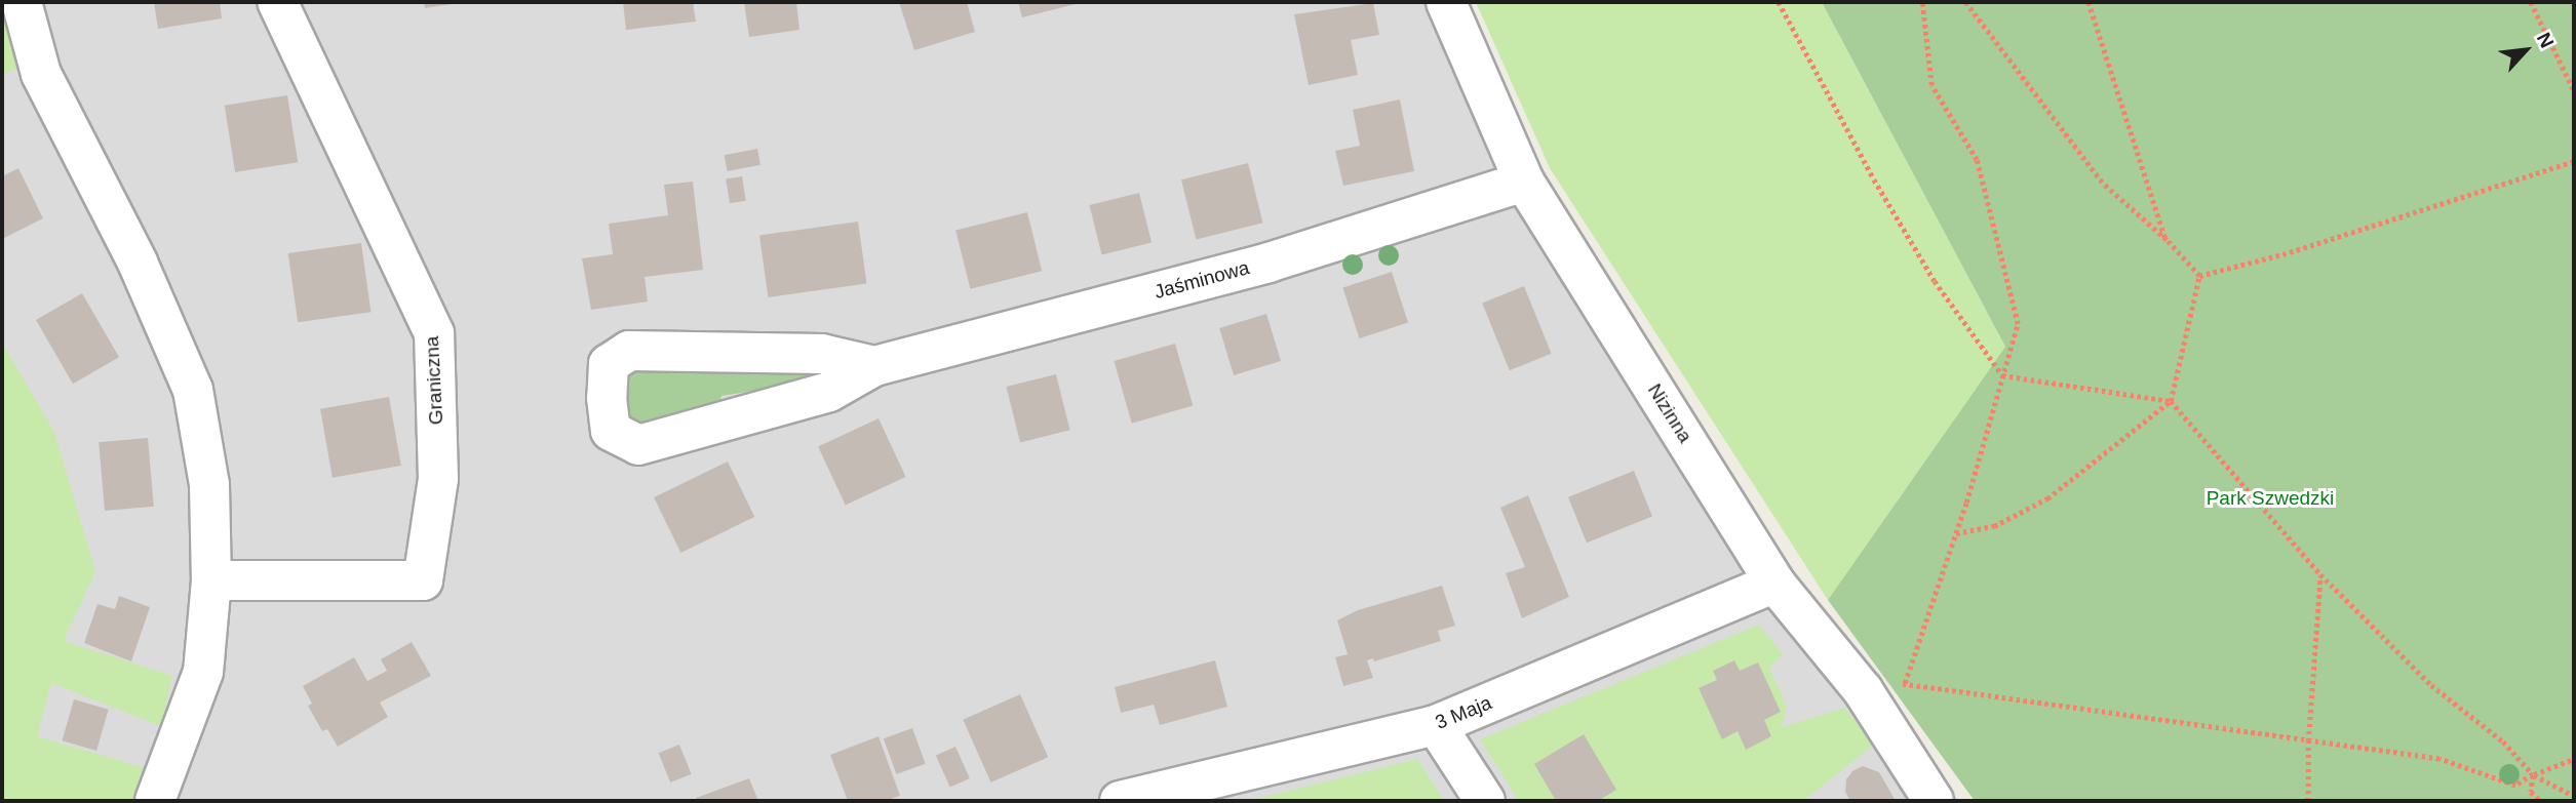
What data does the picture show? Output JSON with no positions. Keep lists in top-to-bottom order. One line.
{"streets":{"street":["Jaśminowa","Graniczna","Nizinna","3 Maja"]},"crossings":[["Jaśminowa","Nizinna"],["Nizinna","3 Maja"]],"parks":["Park Szwedzki"],"north":"top right"}
